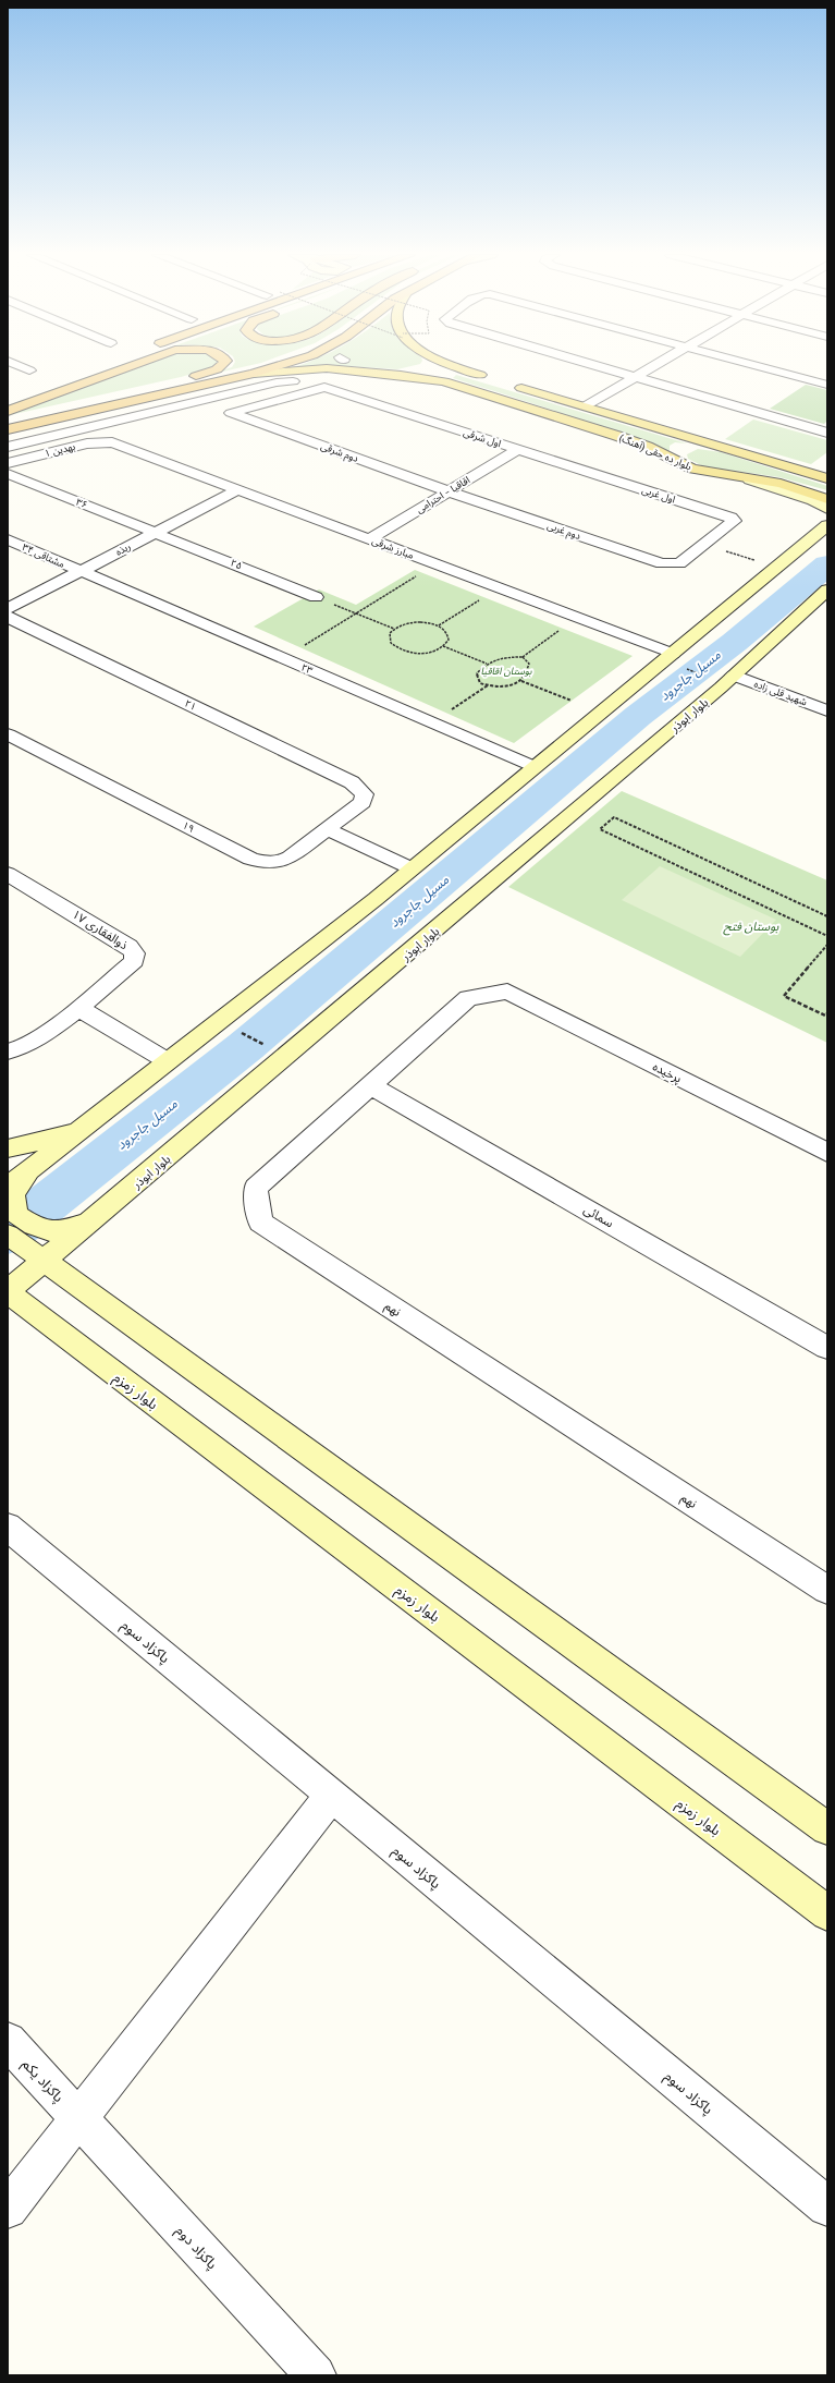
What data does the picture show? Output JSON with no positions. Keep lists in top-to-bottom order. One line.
{"streets":{"main road":["بلوار ده حقی (آهنگ)","بلوار ابوذر","بلوار زمزم"],"street":["اول شرقی","بهدین ۱","دوم شرقی","اقاقیا - احترامی","اول غربی","۳۶","دوم غربی","مبارز شرقی","ربذه","۳۴ مشتاقی","۲۵","۲۳","شهید قلی زاده","۲۱","۱۹","ذوالفقاری ۱۷","پرخیده","سمائی","نهم","پاکزاد سوم","پاکزاد یکم","پاکزاد دوم"]},"crossings":[["اول شرقی","دوم شرقی"],["اول شرقی","اقاقیا - احترامی"],["اول شرقی","اول غربی"],["بهدین ۱","مبارز شرقی"],["دوم شرقی","اقاقیا - احترامی"],["دوم شرقی","دوم غربی"],["اقاقیا - احترامی","اول غربی"],["اقاقیا - احترامی","دوم غربی"],["اقاقیا - احترامی","مبارز شرقی"],["اول غربی","دوم غربی"],["۳۶","ربذه"],["۳۶","۲۵"],["مبارز شرقی","ربذه"],["ربذه","۳۴ مشتاقی"],["ربذه","۲۵"],["ربذه","۲۳"],["۳۴ مشتاقی","۲۳"],["شهید قلی زاده","بلوار ابوذر"],["۲۱","۱۹"],["پرخیده","نهم"],["سمائی","نهم"],["پاکزاد یکم","پاکزاد دوم"]],"water":["مسیل جاجرود"],"parks":["بوستان اقاقیا","بوستان فتح"]}
